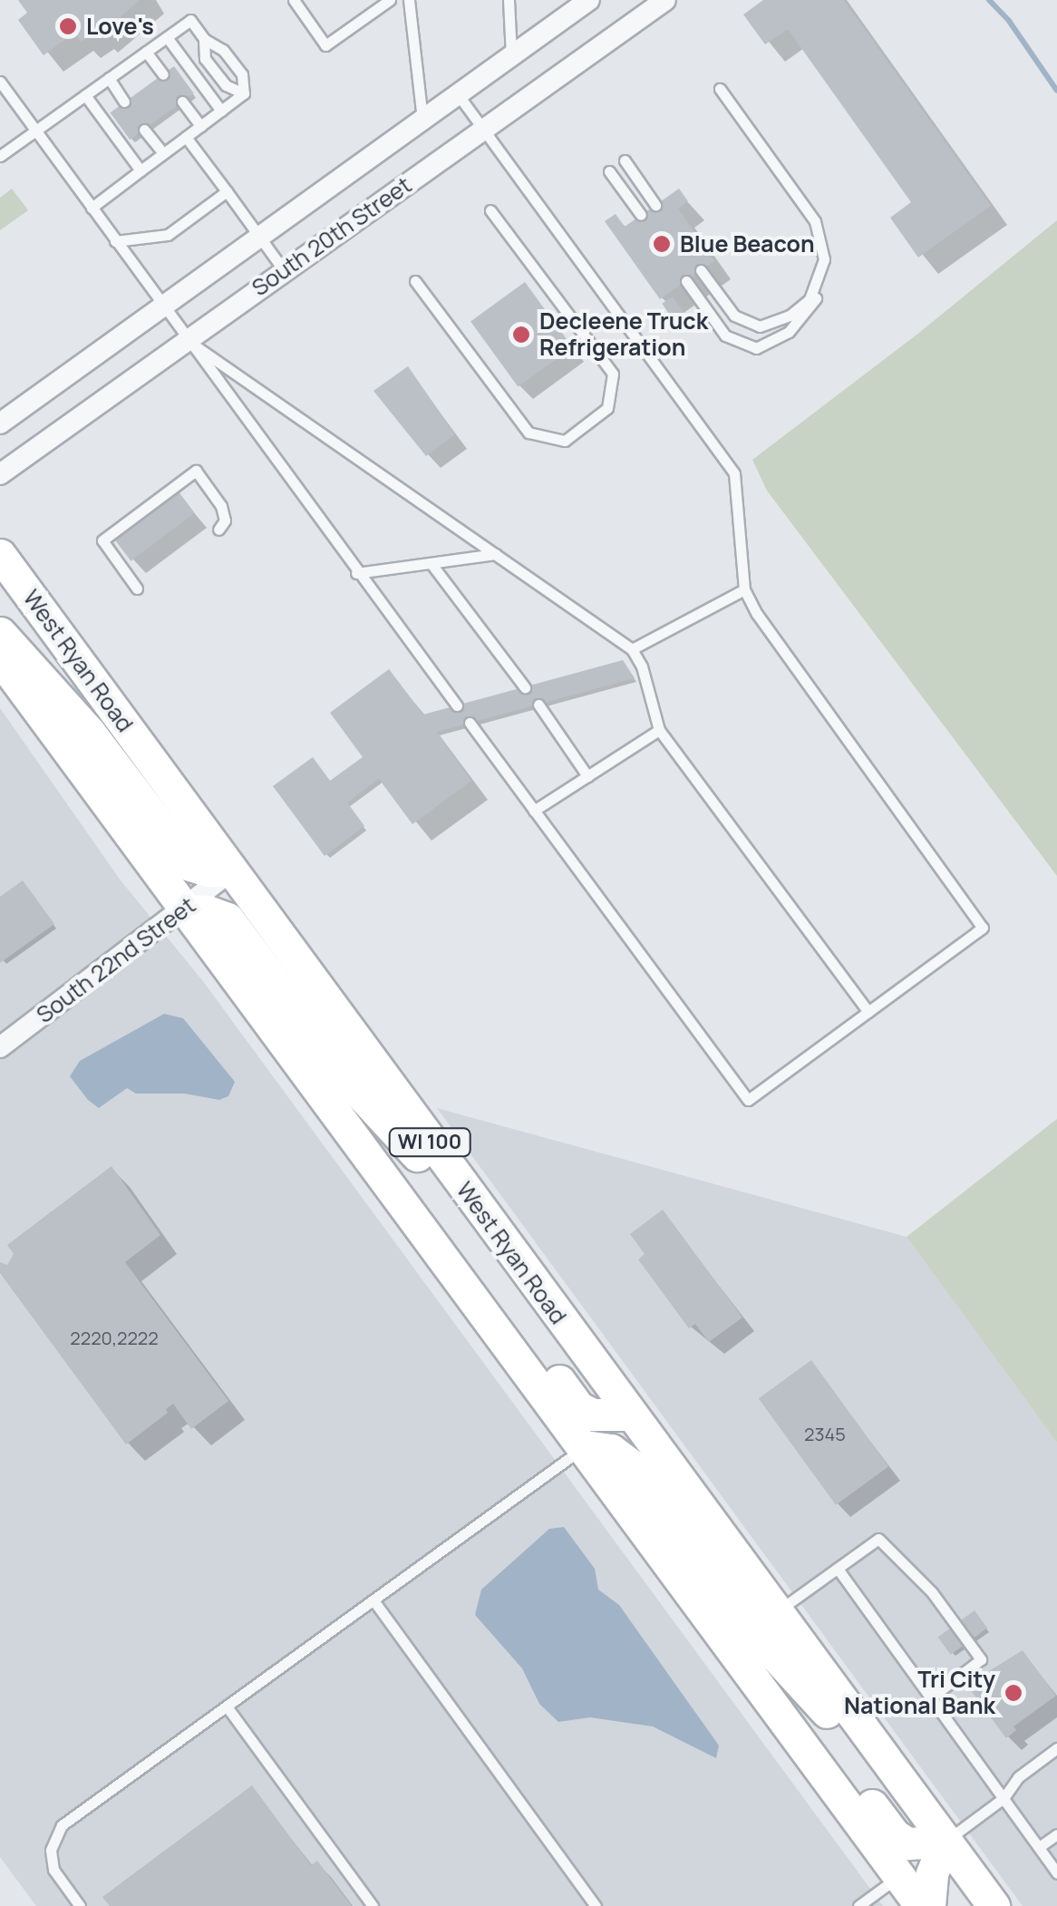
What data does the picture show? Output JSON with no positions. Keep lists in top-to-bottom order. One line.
{"streets":{"main road":["West Ryan Road","WI 100"],"street":["South 20th Street","South 22nd Street"]},"crossings":[["West Ryan Road","South 22nd Street"]],"places":["Love's","Blue Beacon","Decleene Truck Refrigeration","Tri City National Bank"],"house_numbers":["2220,2222","2345"]}
